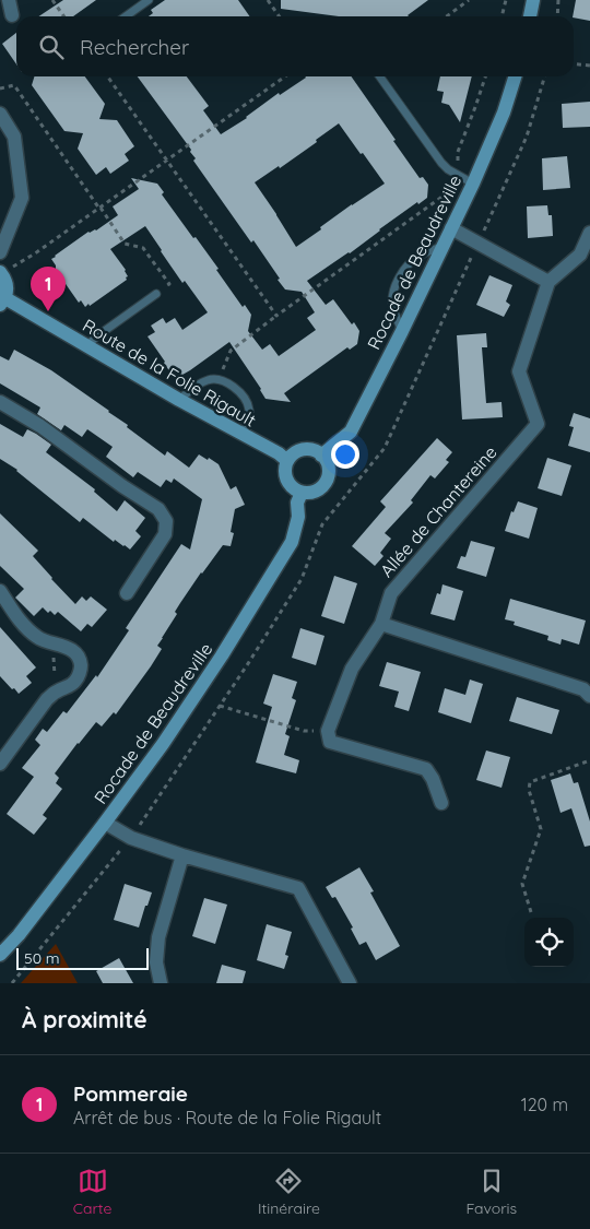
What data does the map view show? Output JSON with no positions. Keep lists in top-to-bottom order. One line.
{"streets":{"street":["Rocade de Beaudreville","Route de la Folie Rigault","Allée de Chantereine"]},"crossings":[["Rocade de Beaudreville","Route de la Folie Rigault"]],"scale_bar":"50 m","page":{"search":"Rechercher","pins":"1","scale":"50 m","heading":"À proximité","list":[{"mark":"1","name":"Pommeraie","note":"Arrêt de bus · Route de la Folie Rigault","value":"120 m"}],"nav":["Carte","Itinéraire","Favoris"]}}
